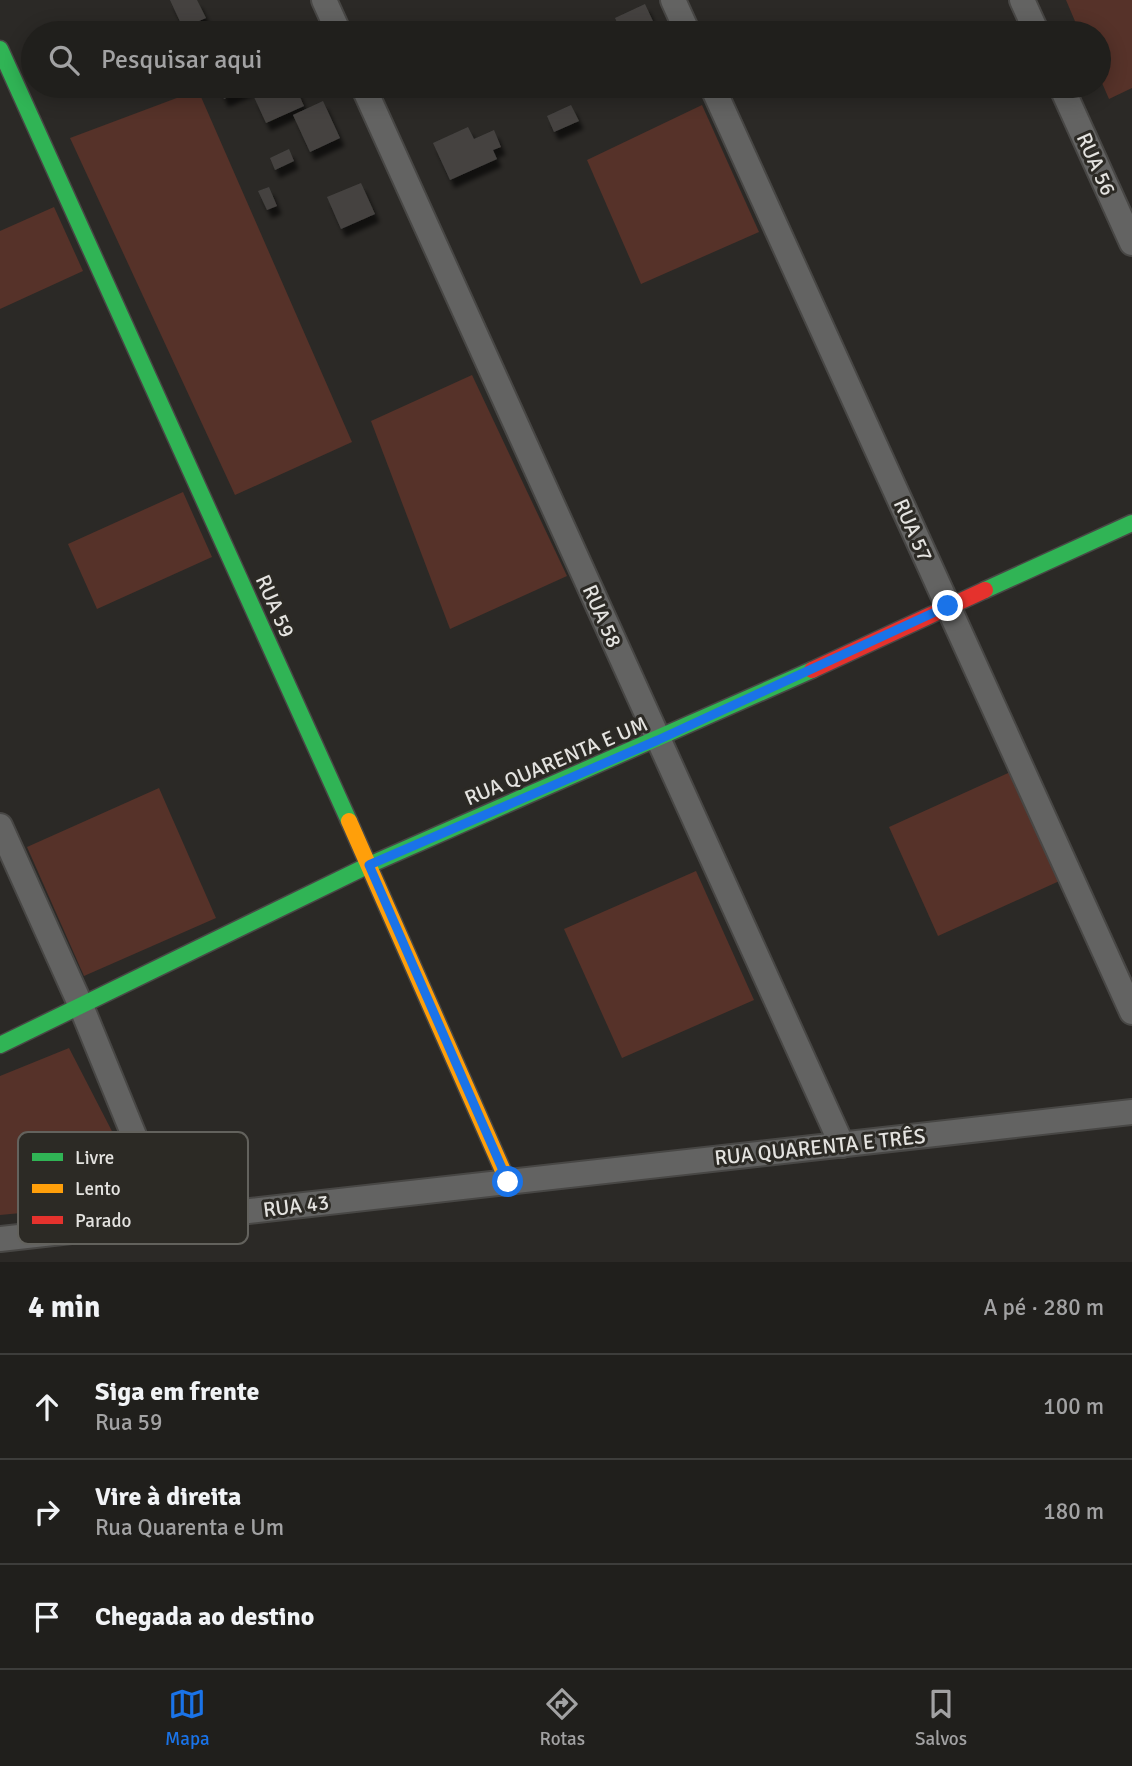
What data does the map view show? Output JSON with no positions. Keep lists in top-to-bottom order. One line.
{"streets":{"street":["RUA 56","RUA 57","RUA 59","RUA 58","RUA QUARENTA E UM","RUA QUARENTA E TRÊS","RUA 43"]},"crossings":[["RUA 57","RUA QUARENTA E UM"],["RUA 59","RUA QUARENTA E UM"],["RUA 59","RUA QUARENTA E TRÊS"],["RUA 59","RUA 43"],["RUA 58","RUA QUARENTA E UM"],["RUA 58","RUA QUARENTA E TRÊS"],["RUA QUARENTA E TRÊS","RUA 43"]],"legend":["Livre","Lento","Parado"],"page":{"search":"Pesquisar aqui","heading":["4 min","A pé · 280 m"],"list":[["Siga em frente","Rua 59","100 m"],["Vire à direita","Rua Quarenta e Um","180 m"],"Chegada ao destino"],"nav":["Mapa","Rotas","Salvos"]}}
